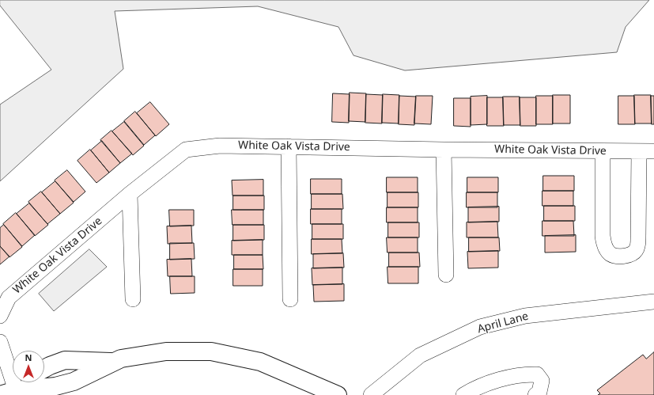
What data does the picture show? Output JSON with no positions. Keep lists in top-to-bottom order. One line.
{"streets":{"street":["White Oak Vista Drive","April Lane"]},"north":"top"}
